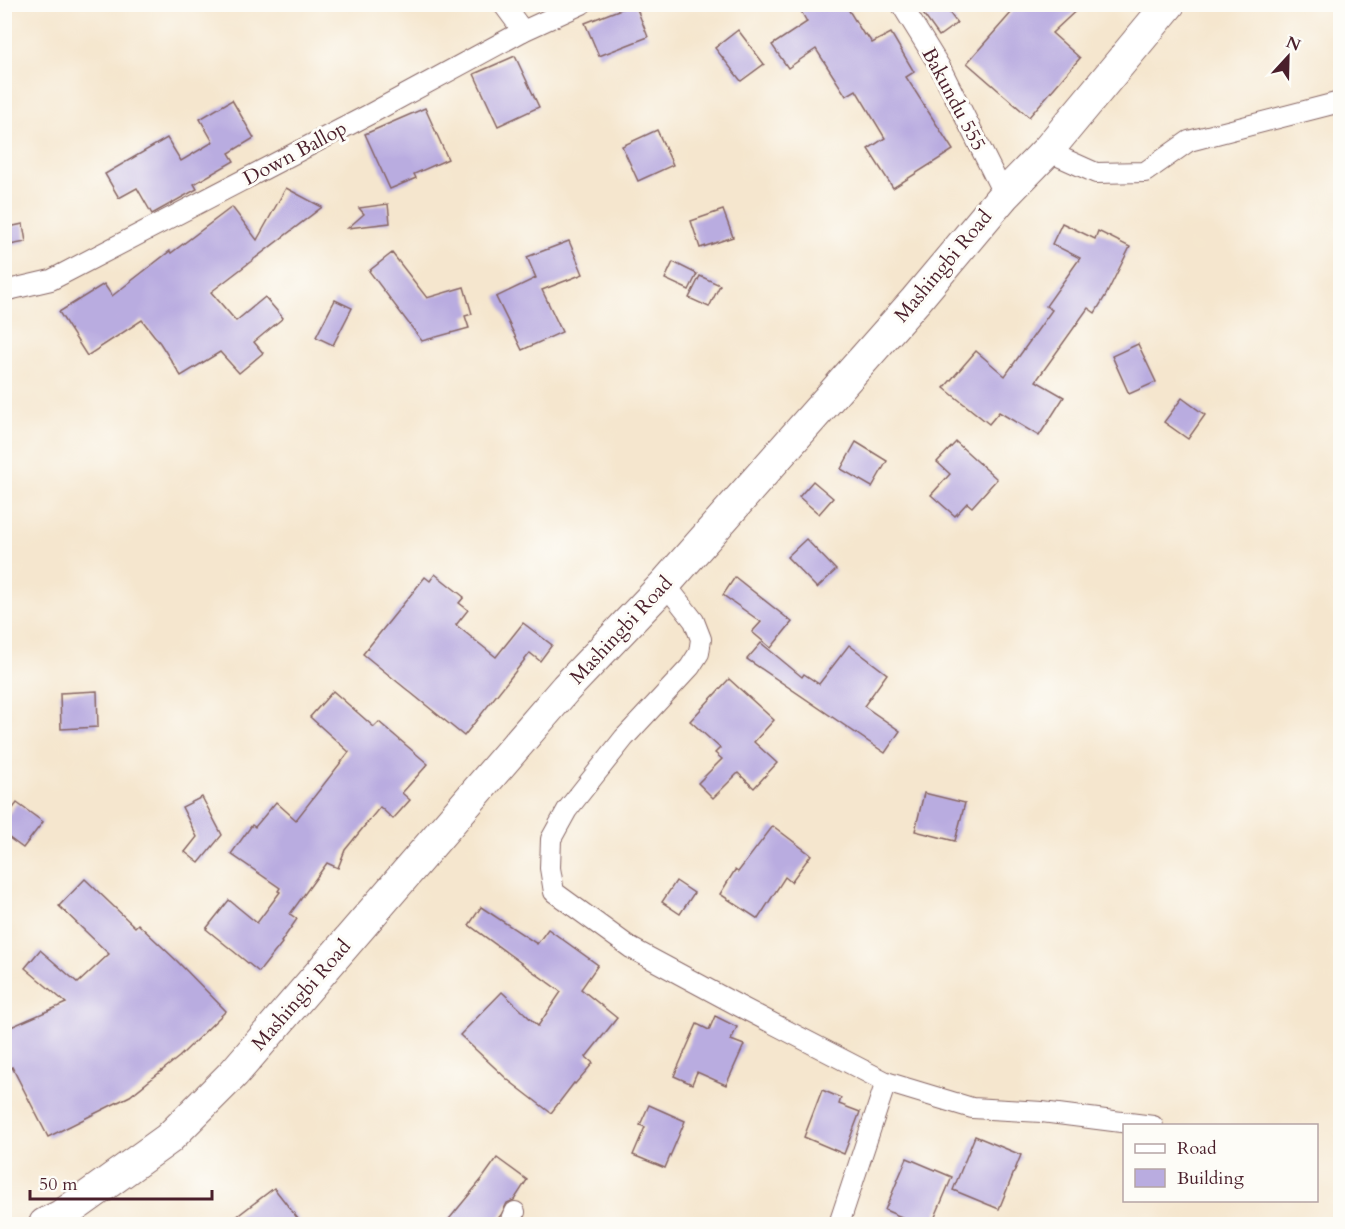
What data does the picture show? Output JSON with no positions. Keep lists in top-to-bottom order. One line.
{"streets":{"main road":["Mashingbi Road"],"street":["Bakundu 555","Down Ballop"]},"crossings":[["Bakundu 555","Mashingbi Road"]],"legend":["Road","Building"],"scale_bar":"50 m","north":"top"}
